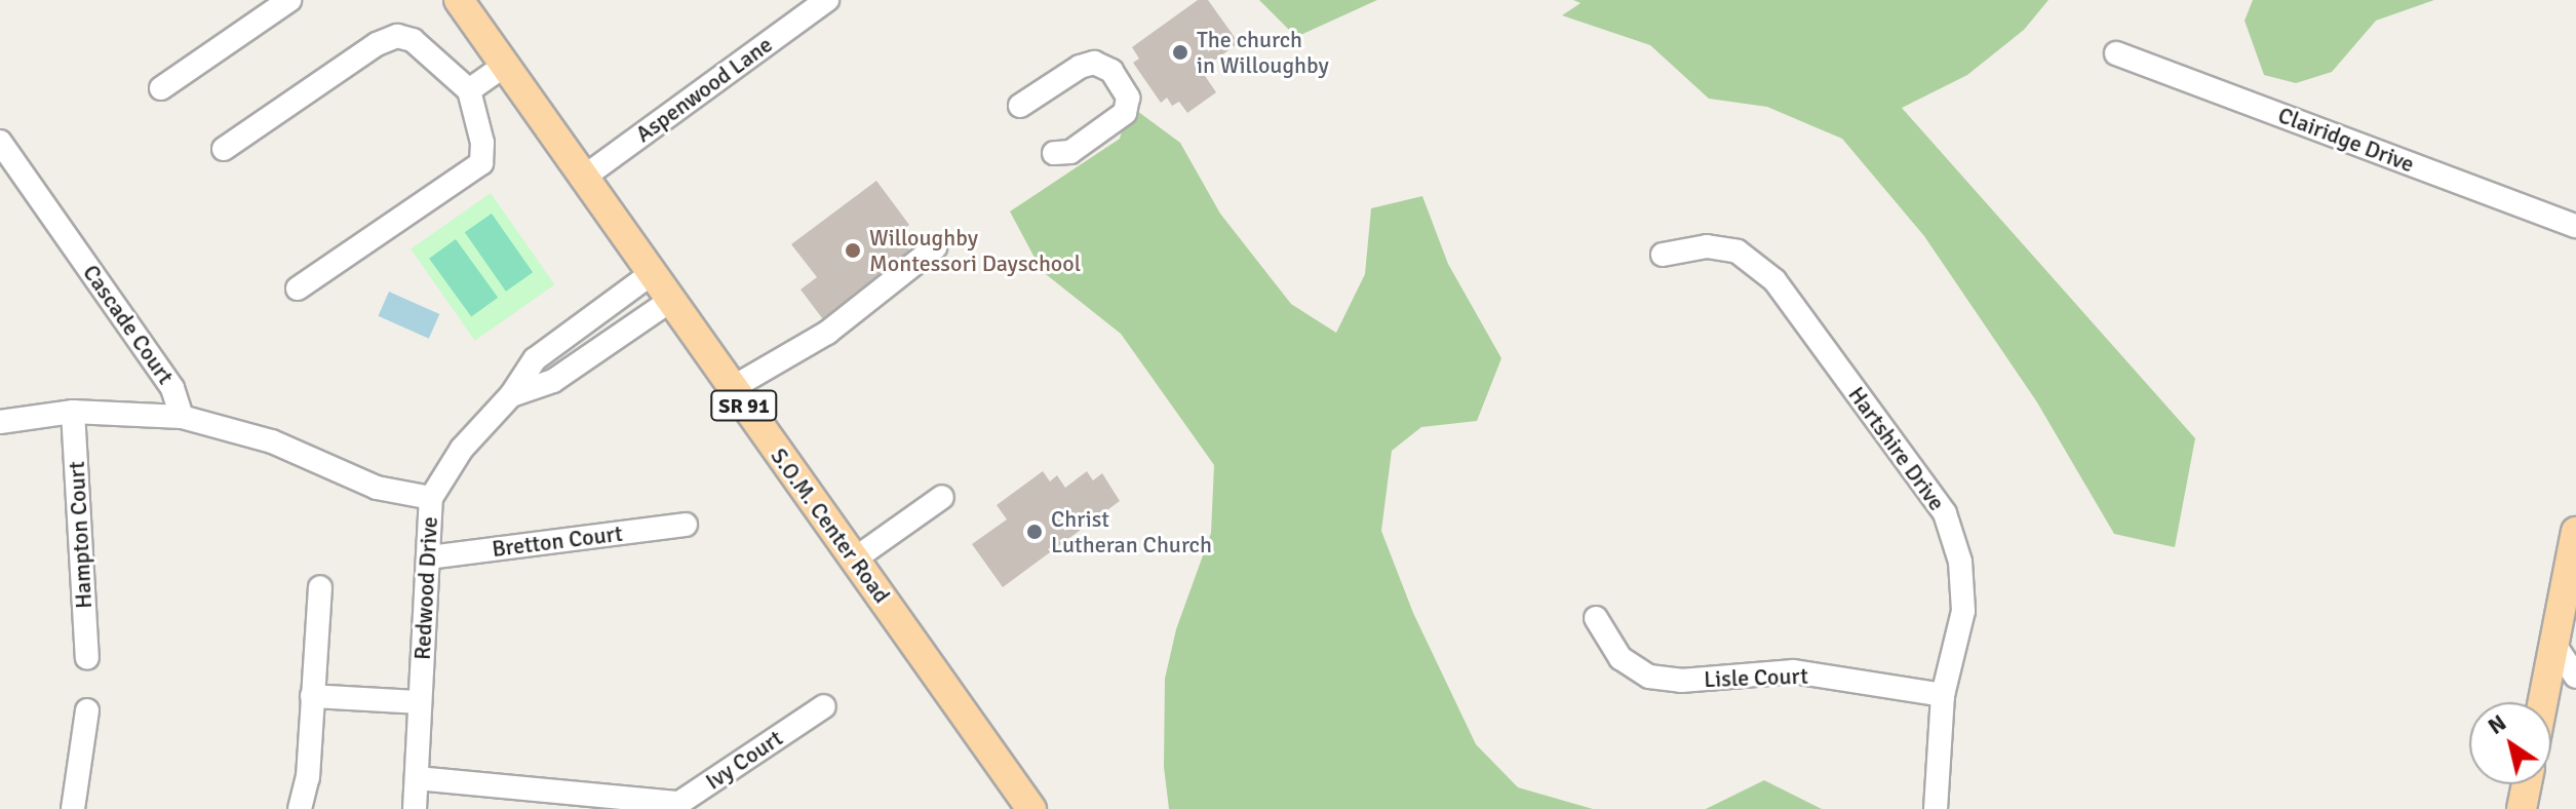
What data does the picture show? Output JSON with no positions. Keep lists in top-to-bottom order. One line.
{"streets":{"main road":["SR 91","S.O.M. Center Road"],"street":["Aspenwood Lane","Clairidge Drive","Cascade Court","Hartshire Drive","Hampton Court","Bretton Court","Redwood Drive","Lisle Court","Ivy Court"]},"crossings":[["Aspenwood Lane","S.O.M. Center Road"],["Hartshire Drive","Lisle Court"],["S.O.M. Center Road","Redwood Drive"],["Bretton Court","Redwood Drive"],["Redwood Drive","Ivy Court"]],"places":["The church in Willoughby","Willoughby Montessori Dayschool","Christ Lutheran Church"],"north":"top left"}
